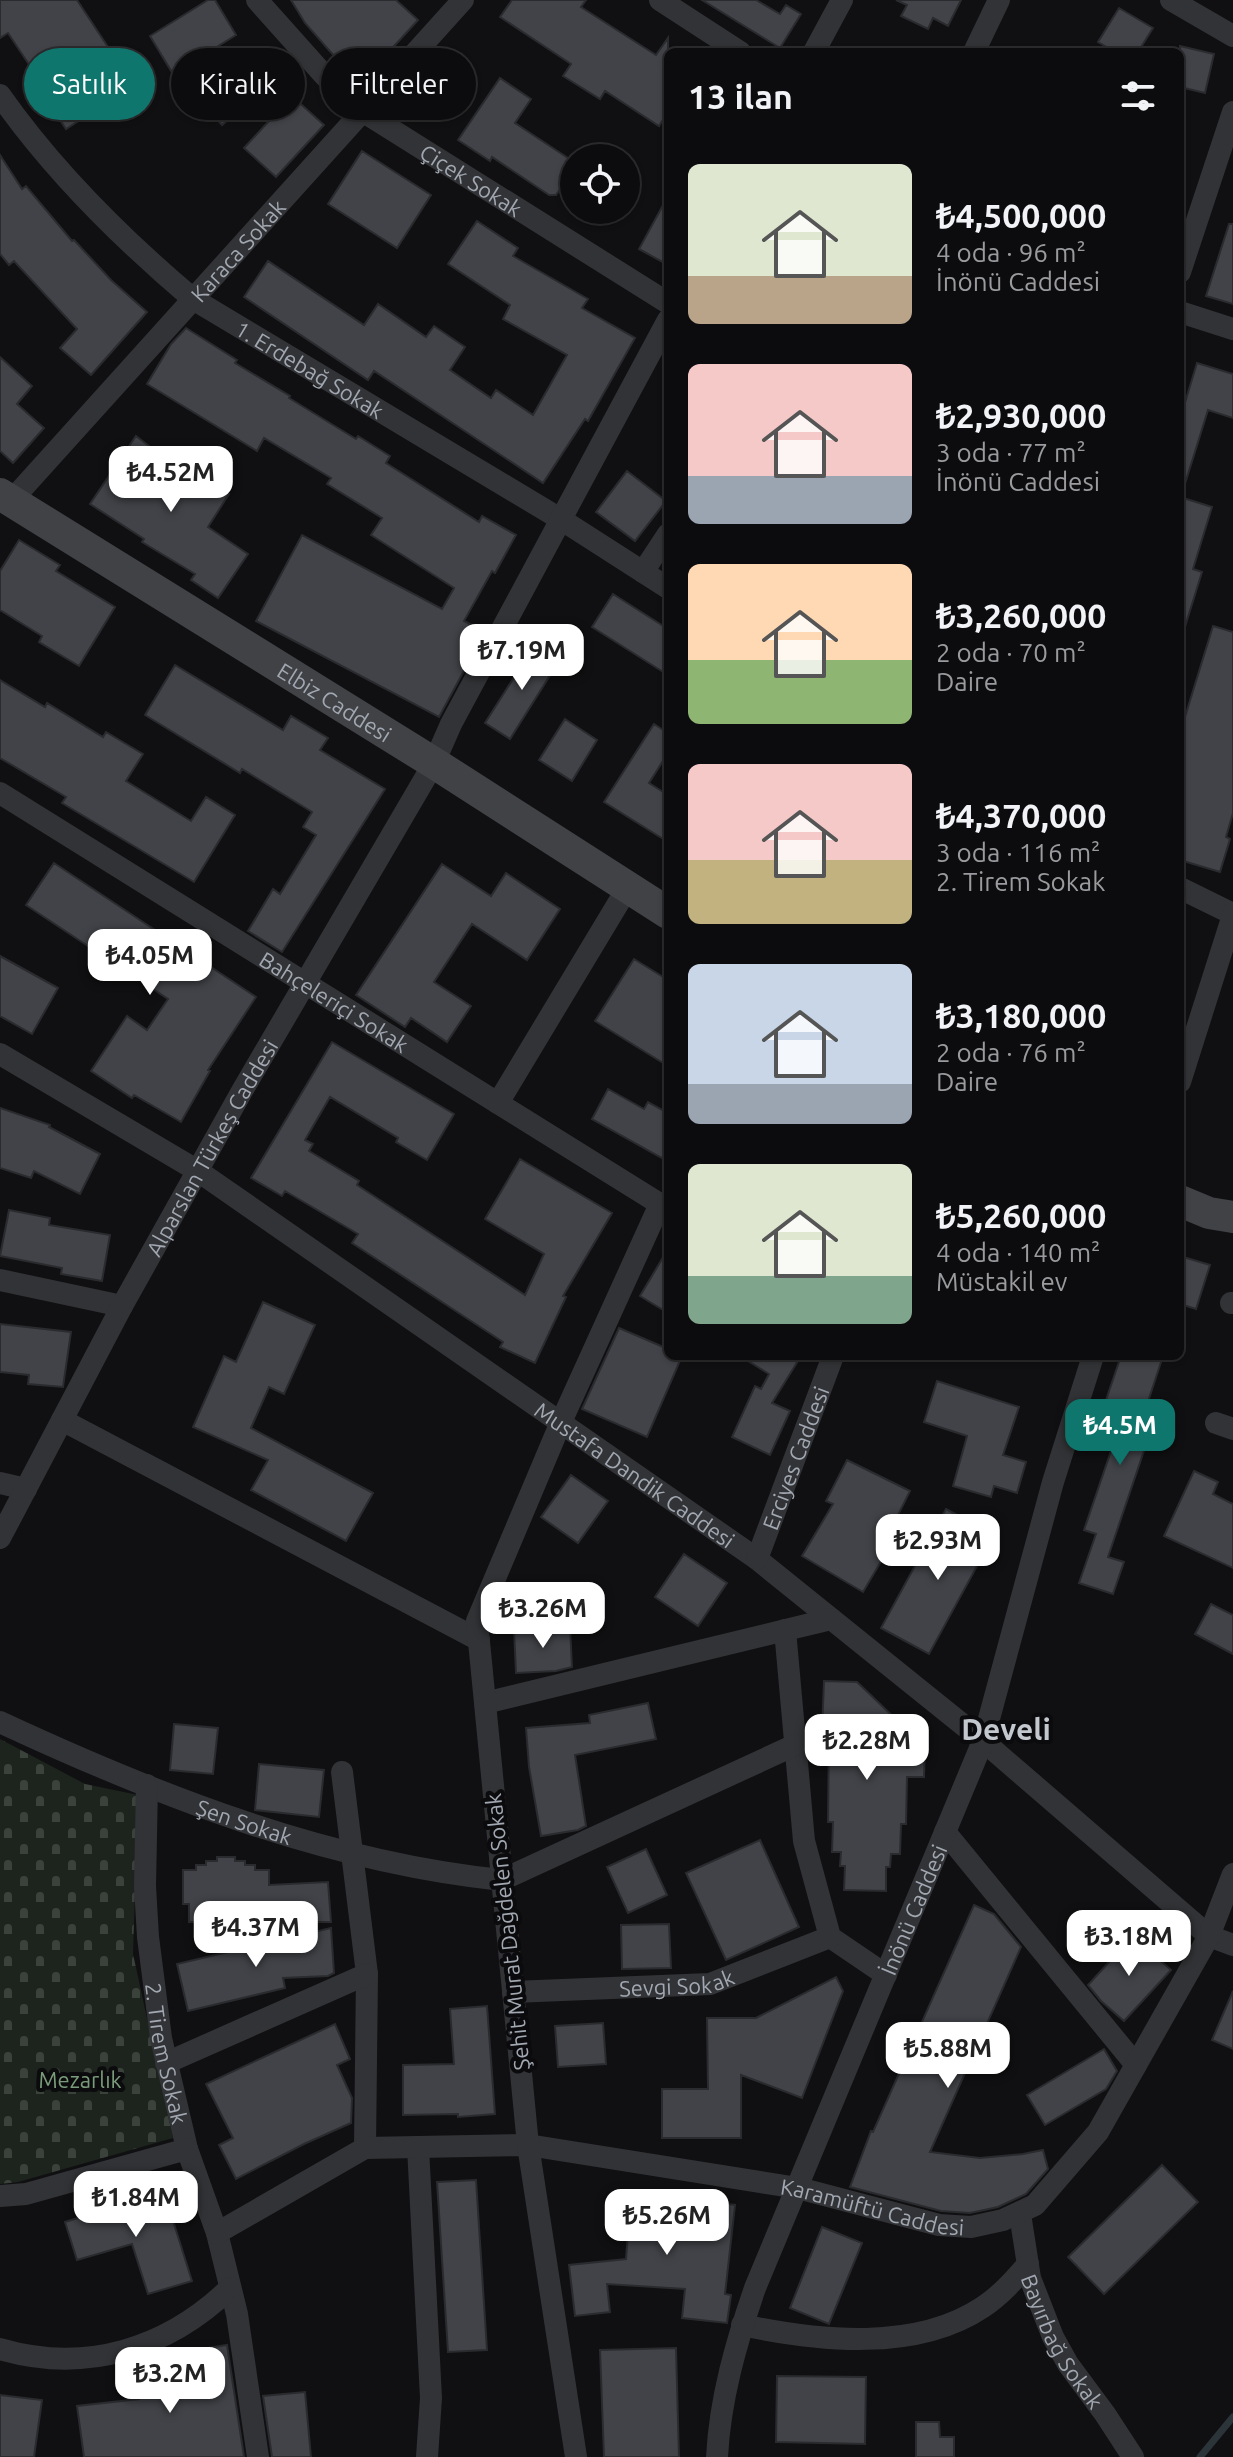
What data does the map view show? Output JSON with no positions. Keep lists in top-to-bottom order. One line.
{"streets":{"street":["Çiçek Sokak","Karaca Sokak","1. Erdebağ Sokak","Elbiz Caddesi","Bahçeleriçi Sokak","Alparslan Türkeş Caddesi","Erciyes Caddesi","Mustafa Dandik Caddesi","Şen Sokak","İnönü Caddesi","Şehit Murat Dağdelen Sokak","Sevgi Sokak","2. Tirem Sokak","Karamüftü Caddesi","Bayırbağ Sokak"]},"crossings":[["Karaca Sokak","1. Erdebağ Sokak"],["Karaca Sokak","Elbiz Caddesi"],["1. Erdebağ Sokak","Alparslan Türkeş Caddesi"],["Elbiz Caddesi","Alparslan Türkeş Caddesi"],["Bahçeleriçi Sokak","Alparslan Türkeş Caddesi"],["Bahçeleriçi Sokak","Şehit Murat Dağdelen Sokak"],["Alparslan Türkeş Caddesi","Mustafa Dandik Caddesi"],["Erciyes Caddesi","Mustafa Dandik Caddesi"],["Mustafa Dandik Caddesi","İnönü Caddesi"],["Mustafa Dandik Caddesi","Şehit Murat Dağdelen Sokak"],["Mustafa Dandik Caddesi","Karamüftü Caddesi"],["Şen Sokak","Şehit Murat Dağdelen Sokak"],["Şen Sokak","2. Tirem Sokak"],["İnönü Caddesi","Karamüftü Caddesi"],["Şehit Murat Dağdelen Sokak","Sevgi Sokak"],["Şehit Murat Dağdelen Sokak","Karamüftü Caddesi"],["2. Tirem Sokak","Karamüftü Caddesi"],["Karamüftü Caddesi","Bayırbağ Sokak"]],"districts":["Develi"],"parks":["Mezarlık"],"page":{"chip":["Satılık","Kiralık","Filtreler"],"heading":"13 ilan","list":[{"name":"₺4,500,000","note":"4 oda · 96 m² · İnönü Caddesi"},{"name":"₺2,930,000","note":"3 oda · 77 m² · İnönü Caddesi"},{"name":"₺3,260,000","note":"2 oda · 70 m² · Daire"},{"name":"₺4,370,000","note":"3 oda · 116 m² · 2. Tirem Sokak"},{"name":"₺3,180,000","note":"2 oda · 76 m² · Daire"},{"name":"₺5,260,000","note":"4 oda · 140 m² · Müstakil ev"}],"price":["₺4.52M","₺7.19M","₺4.05M","₺4.5M","₺2.93M","₺3.26M","₺2.28M","₺4.37M","₺3.18M","₺5.88M","₺1.84M","₺5.26M","₺3.2M"]}}
